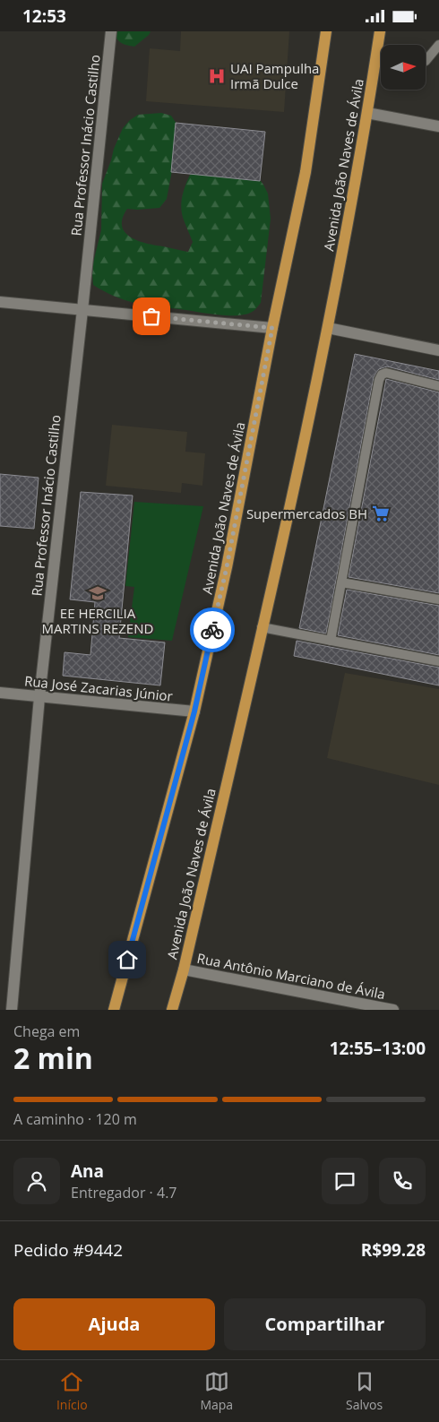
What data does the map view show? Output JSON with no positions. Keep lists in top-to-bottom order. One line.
{"streets":{"main road":["Avenida João Naves de Ávila"],"street":["Rua Professor Inácio Castilho","Rua José Zacarias Júnior","Rua Antônio Marciano de Ávila"]},"crossings":[["Rua Professor Inácio Castilho","Rua José Zacarias Júnior"],["Avenida João Naves de Ávila","Rua José Zacarias Júnior"],["Avenida João Naves de Ávila","Rua Antônio Marciano de Ávila"]],"places":{"hospital":["UAI Pampulha Irmã Dulce"],"supermarket":["Supermercados BH"],"school or university":["EE HERCILIA MARTINS REZEND"]},"north":"right","page":{"status":"12:53","heading":["2 min","Chega em","12:55–13:00"],"panel":["Ana","Entregador · 4.7","Pedido #9442","R$99.28"],"bar":"A caminho · 120 m","buttons":["Ajuda","Compartilhar"],"tabs":["Início","Mapa","Salvos"]}}
